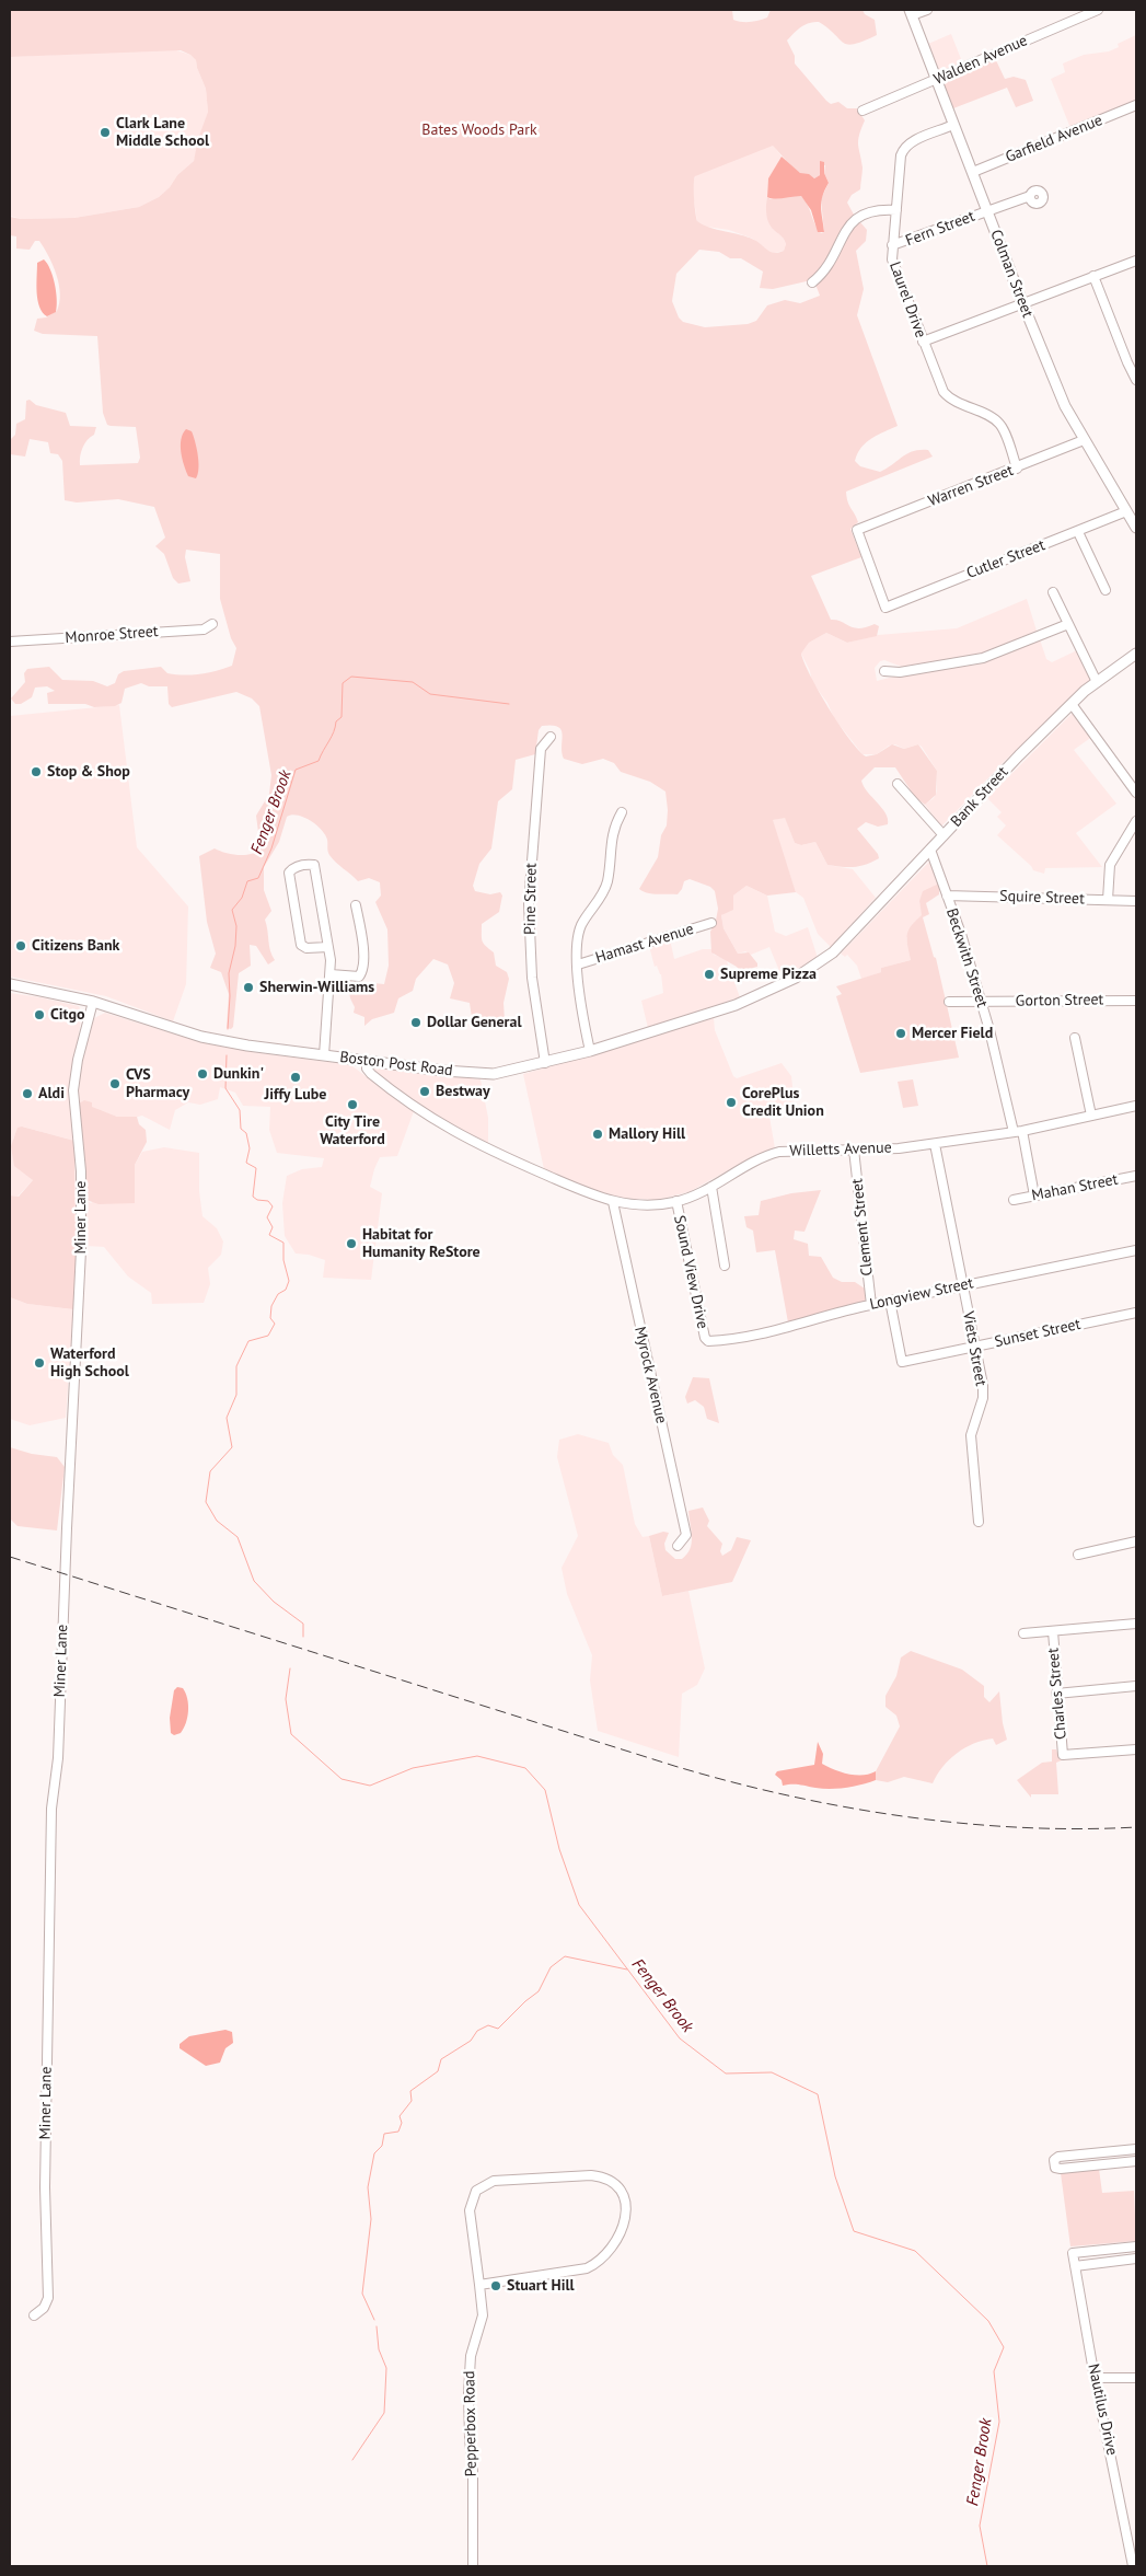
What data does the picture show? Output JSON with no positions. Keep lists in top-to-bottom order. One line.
{"streets":{"main road":["Colman Street","Bank Street","Boston Post Road"],"street":["Walden Avenue","Garfield Avenue","Fern Street","Laurel Drive","Warren Street","Cutler Street","Monroe Street","Squire Street","Pine Street","Hamast Avenue","Beckwith Street","Gorton Street","Willetts Avenue","Mahan Street","Miner Lane","Clement Street","Sound View Drive","Longview Street","Sunset Street","Viets Street","Myrock Avenue","Charles Street","Nautilus Drive","Pepperbox Road"]},"crossings":[["Walden Avenue","Colman Street"],["Garfield Avenue","Colman Street"],["Fern Street","Colman Street"],["Fern Street","Laurel Drive"],["Colman Street","Laurel Drive"],["Colman Street","Warren Street"],["Colman Street","Cutler Street"],["Laurel Drive","Warren Street"],["Warren Street","Cutler Street"],["Bank Street","Beckwith Street"],["Bank Street","Boston Post Road"],["Squire Street","Beckwith Street"],["Pine Street","Boston Post Road"],["Beckwith Street","Gorton Street"],["Beckwith Street","Willetts Avenue"],["Beckwith Street","Mahan Street"],["Boston Post Road","Willetts Avenue"],["Boston Post Road","Miner Lane"],["Willetts Avenue","Clement Street"],["Willetts Avenue","Sound View Drive"],["Willetts Avenue","Viets Street"],["Willetts Avenue","Myrock Avenue"],["Clement Street","Longview Street"],["Sound View Drive","Longview Street"],["Longview Street","Sunset Street"],["Longview Street","Viets Street"],["Sunset Street","Viets Street"]],"water":["Fenger Brook"],"parks":["Bates Woods Park"],"places":["Clark Lane Middle School","Stop & Shop","Citizens Bank","Supreme Pizza","Sherwin-Williams","Citgo","Dollar General","Mercer Field","Dunkin'","Jiffy Lube","CVS Pharmacy","Bestway","Aldi","CorePlus Credit Union","City Tire Waterford","Mallory Hill","Habitat for Humanity ReStore","Waterford High School","Stuart Hill"]}
